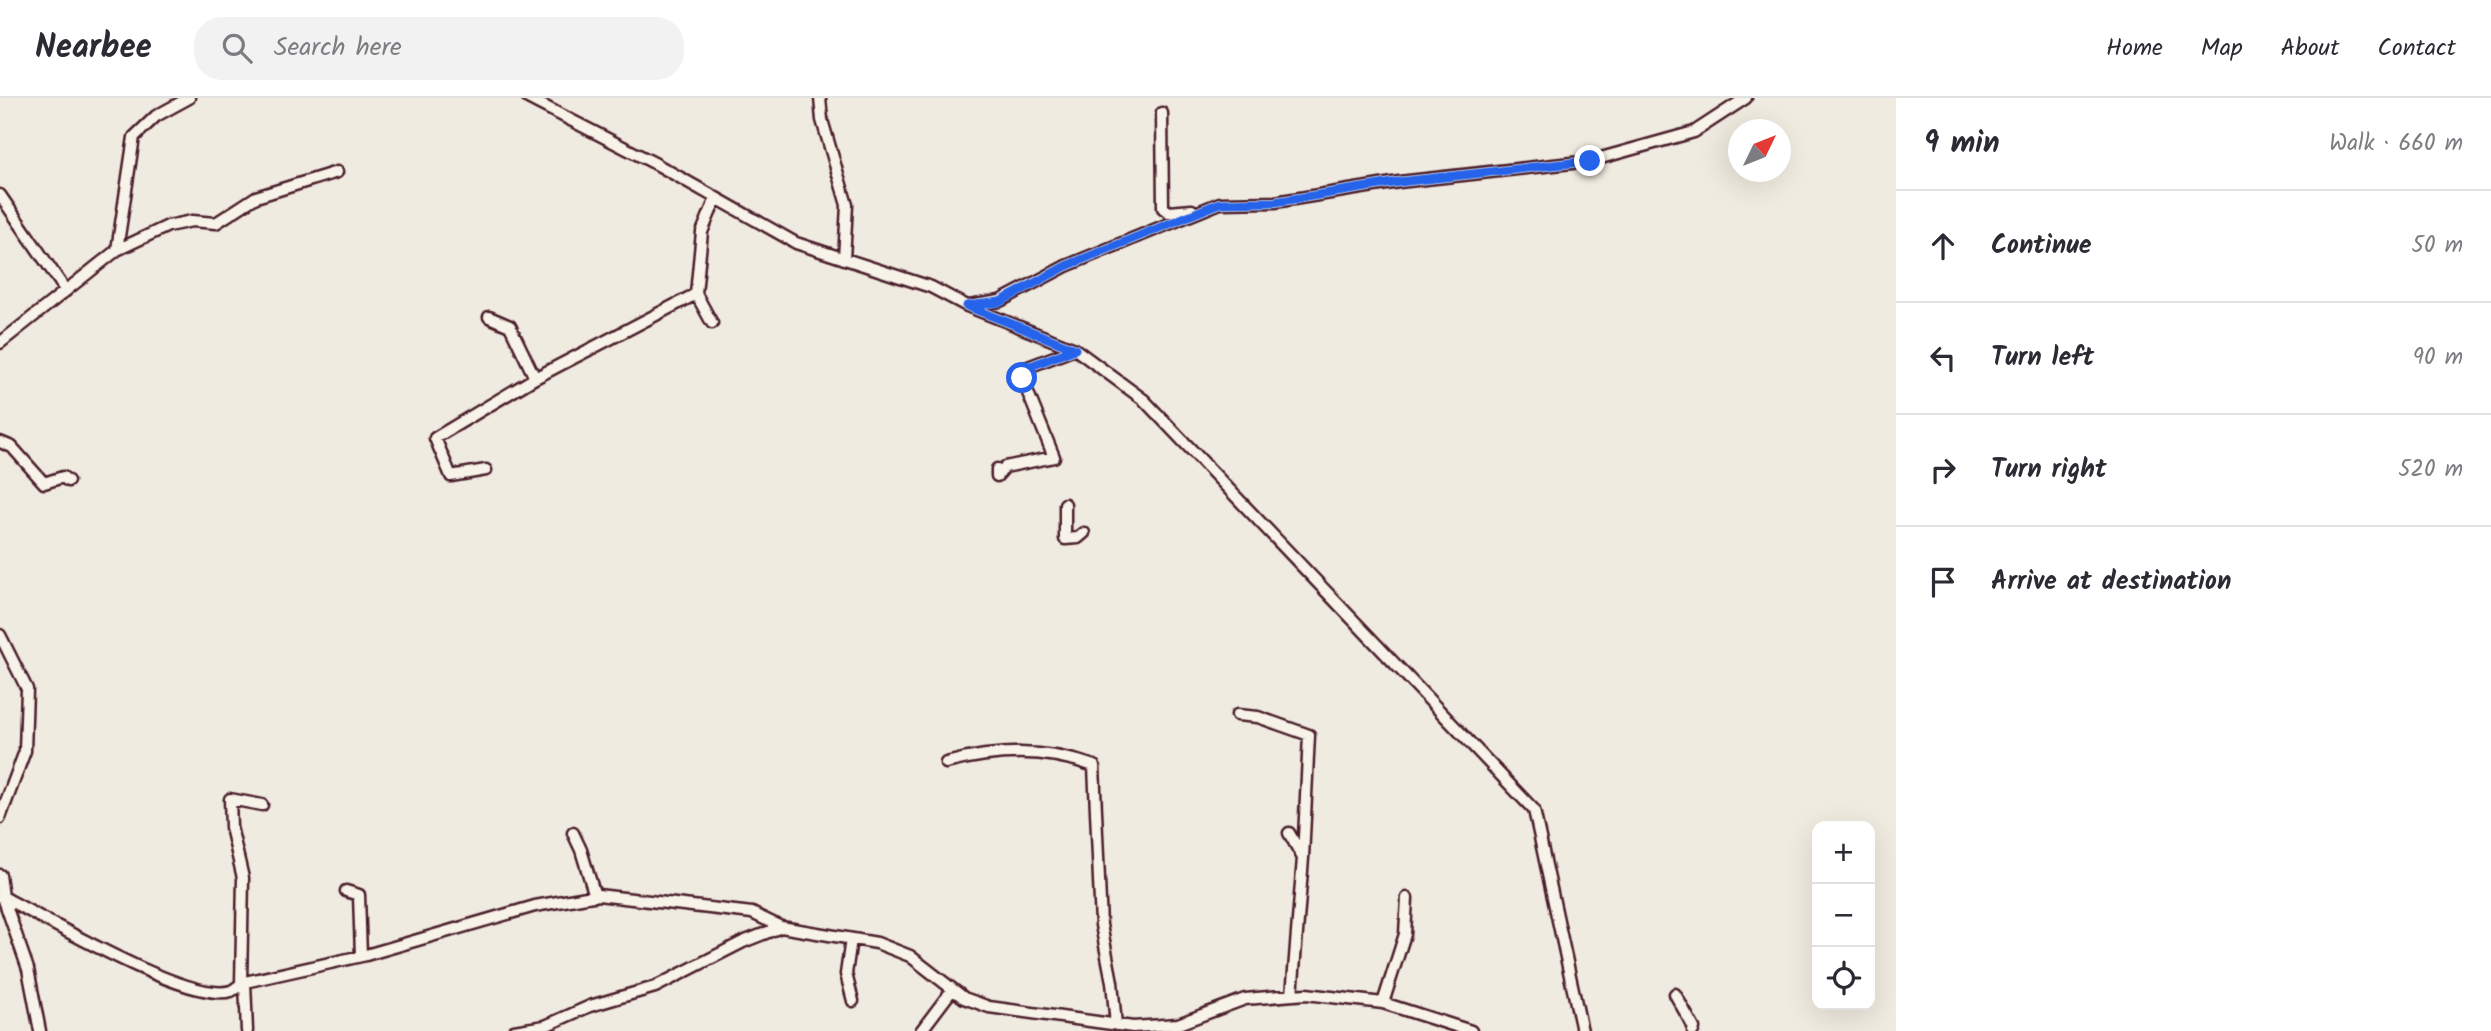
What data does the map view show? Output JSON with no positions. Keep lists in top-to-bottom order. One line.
{"north":"top right","page":{"header":"Nearbee","search":"Search here","nav":["Home","Map","About","Contact"],"heading":["9 min","Walk · 660 m"],"list":[["Continue","50 m"],["Turn left","90 m"],["Turn right","520 m"],"Arrive at destination"],"map_buttons":["+","−"]}}
